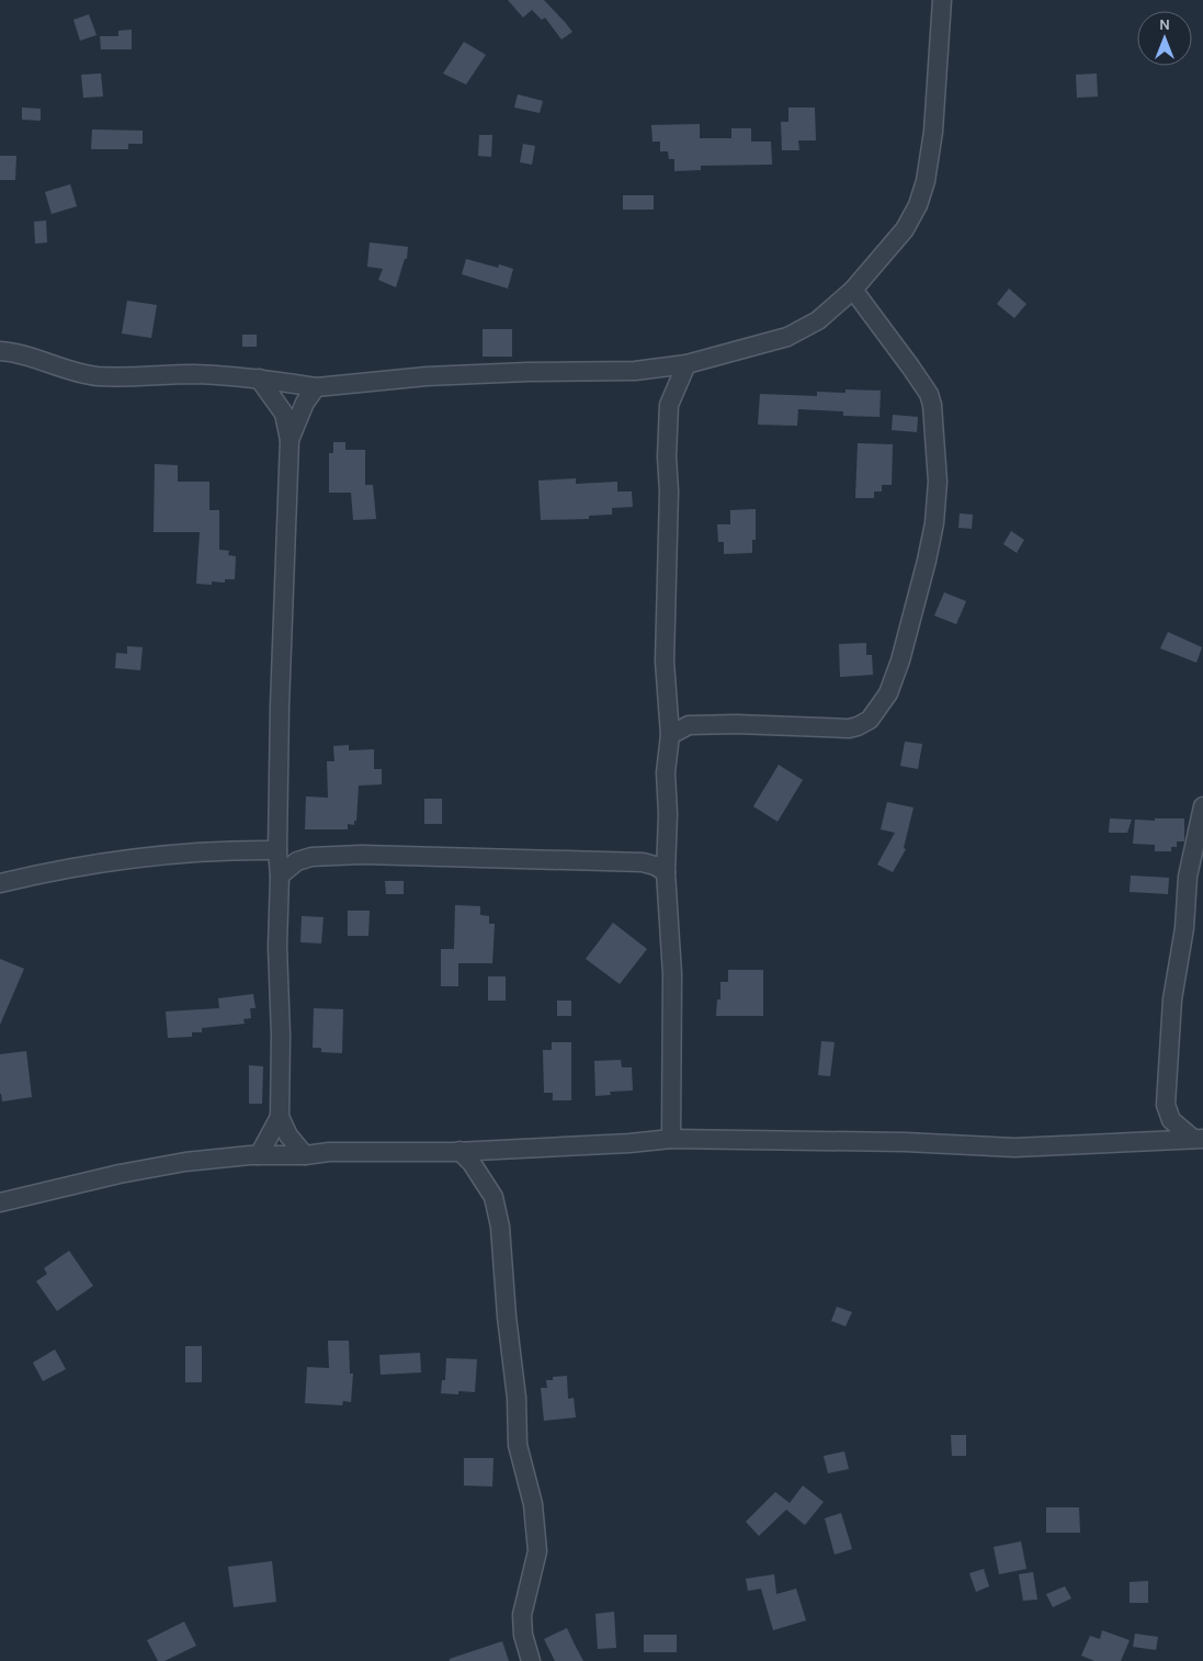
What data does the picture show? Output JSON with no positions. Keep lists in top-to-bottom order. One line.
{"north":"top"}
